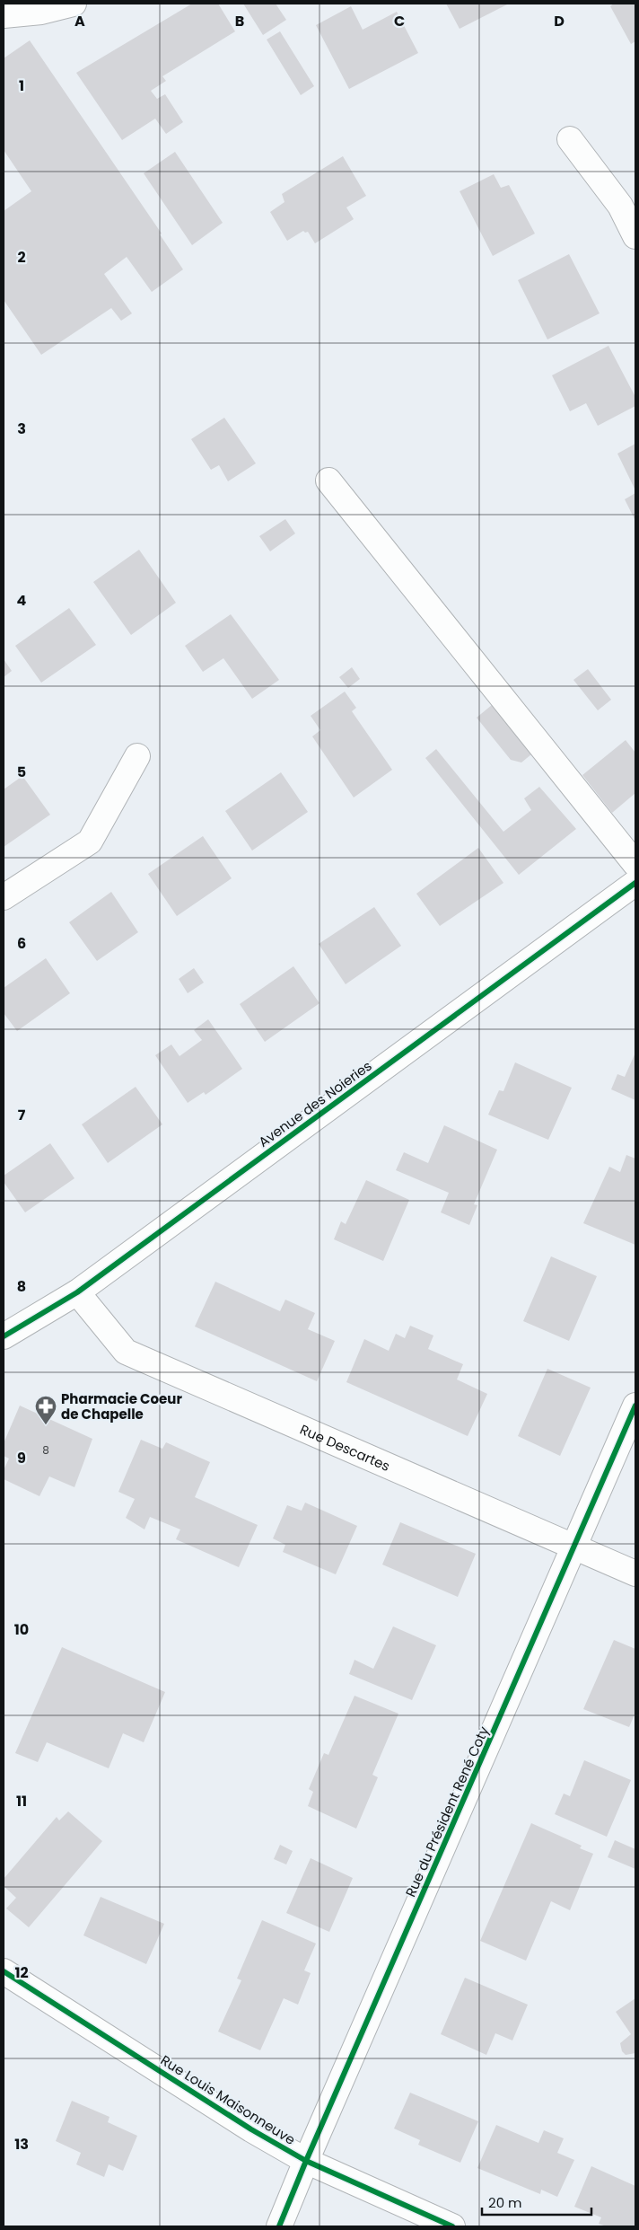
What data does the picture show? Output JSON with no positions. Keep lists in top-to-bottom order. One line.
{"streets":{"street":["Avenue des Noieries","Rue Descartes","Rue du Président René Coty","Rue Louis Maisonneuve"]},"crossings":[["Avenue des Noieries","Rue Descartes"],["Rue Descartes","Rue du Président René Coty"],["Rue du Président René Coty","Rue Louis Maisonneuve"]],"places":{"pharmacy":["Pharmacie Coeur de Chapelle"]},"house_numbers":["8"],"scale_bar":"20 m","grid":{"columns":["A","B","C","D"],"rows":["1","2","3","4","5","6","7","8","9","10","11","12","13"]}}
